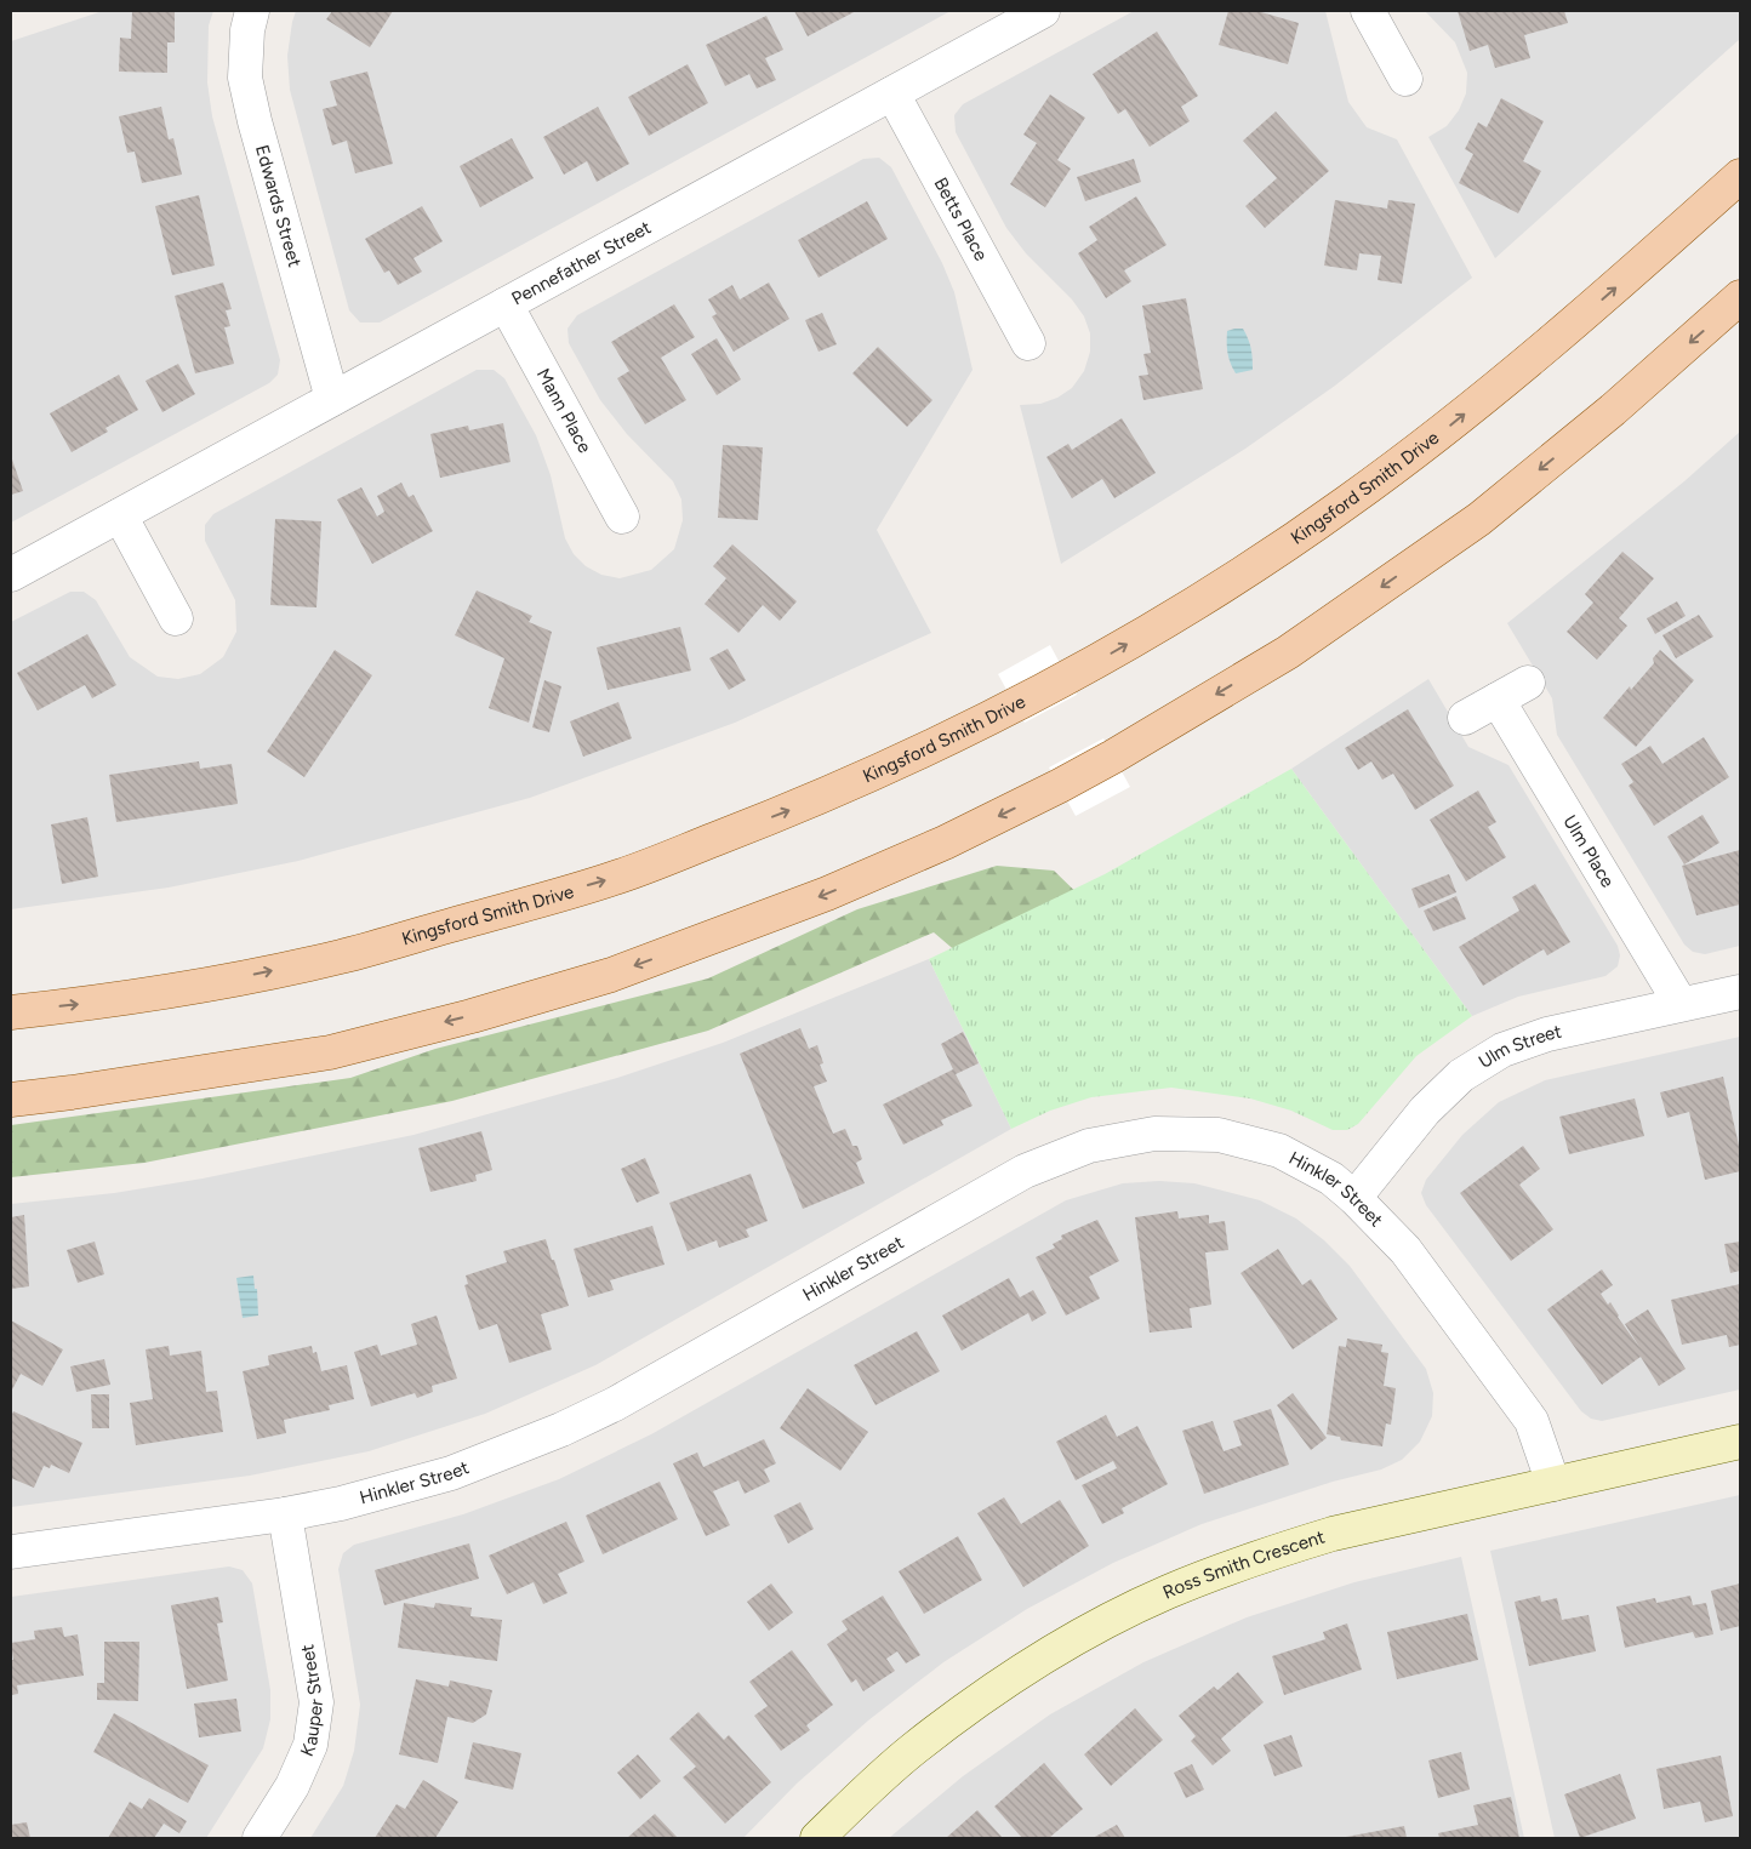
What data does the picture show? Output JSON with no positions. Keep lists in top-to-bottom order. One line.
{"streets":{"main road":["Kingsford Smith Drive"],"street":["Edwards Street","Betts Place","Pennefather Street","Mann Place","Ulm Place","Ulm Street","Hinkler Street","Ross Smith Crescent","Kauper Street"]},"crossings":[["Edwards Street","Pennefather Street"],["Betts Place","Pennefather Street"],["Pennefather Street","Mann Place"],["Ulm Place","Ulm Street"],["Ulm Street","Hinkler Street"],["Hinkler Street","Ross Smith Crescent"],["Hinkler Street","Kauper Street"]]}
